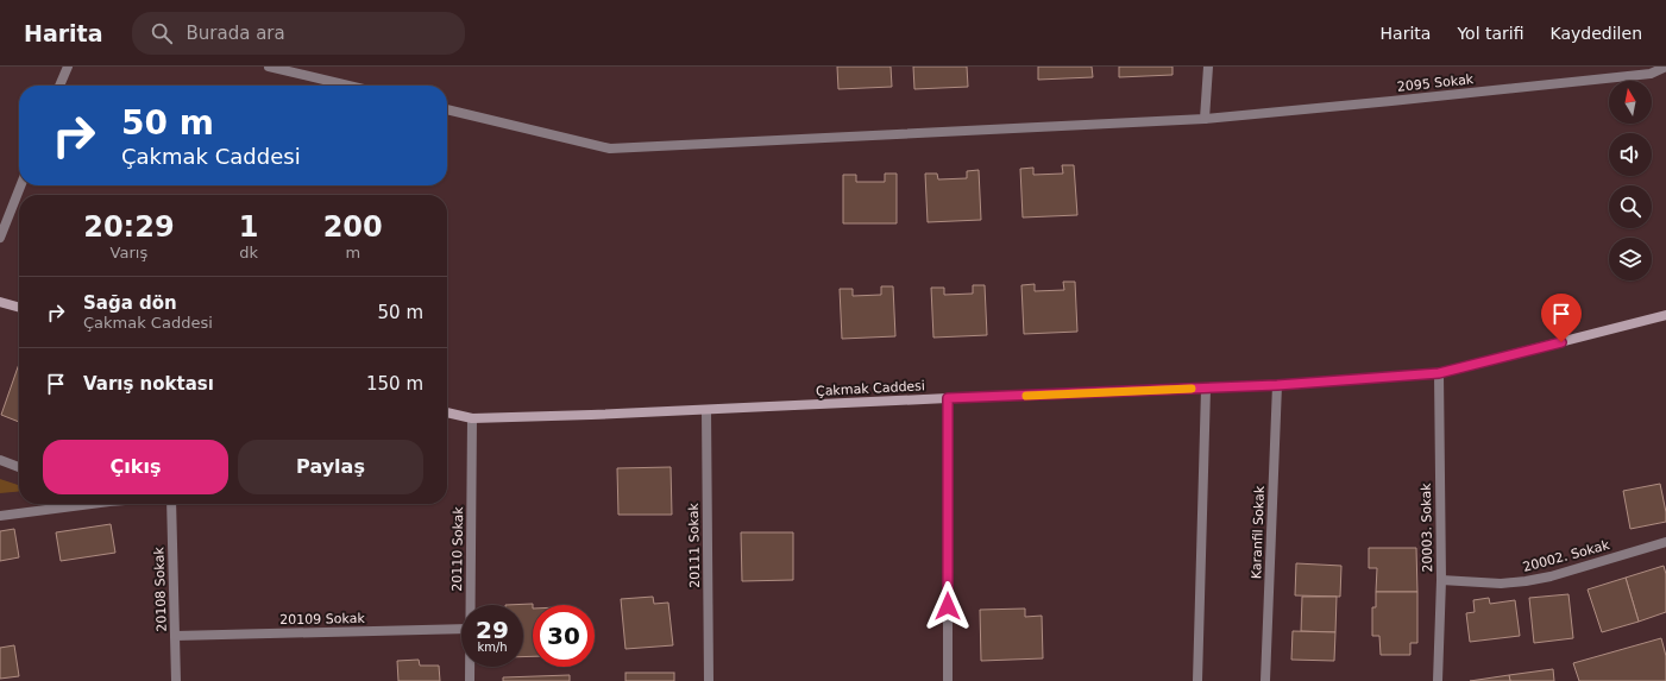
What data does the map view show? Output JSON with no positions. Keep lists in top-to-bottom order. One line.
{"streets":{"main road":["Çakmak Caddesi"],"street":["2095 Sokak","20003. Sokak","Karanfil Sokak","20111 Sokak","20110 Sokak","20002. Sokak","20108 Sokak","20109 Sokak"]},"crossings":[["Çakmak Caddesi","20003. Sokak"],["Çakmak Caddesi","Karanfil Sokak"],["Çakmak Caddesi","20111 Sokak"],["Çakmak Caddesi","20110 Sokak"],["20003. Sokak","20002. Sokak"],["20108 Sokak","20109 Sokak"]],"north":"top","page":{"header":"Harita","search":"Burada ara","nav":["Harita","Yol tarifi","Kaydedilen"],"turn":["50 m","Çakmak Caddesi"],"eta":["20:29","Varış","1","dk","200","m"],"list":[{"name":"Sağa dön","note":"Çakmak Caddesi","value":"50 m"},{"name":"Varış noktası","value":"150 m"}],"buttons":["Çıkış","Paylaş"],"speed":"29 km/h","limit":"30"}}
